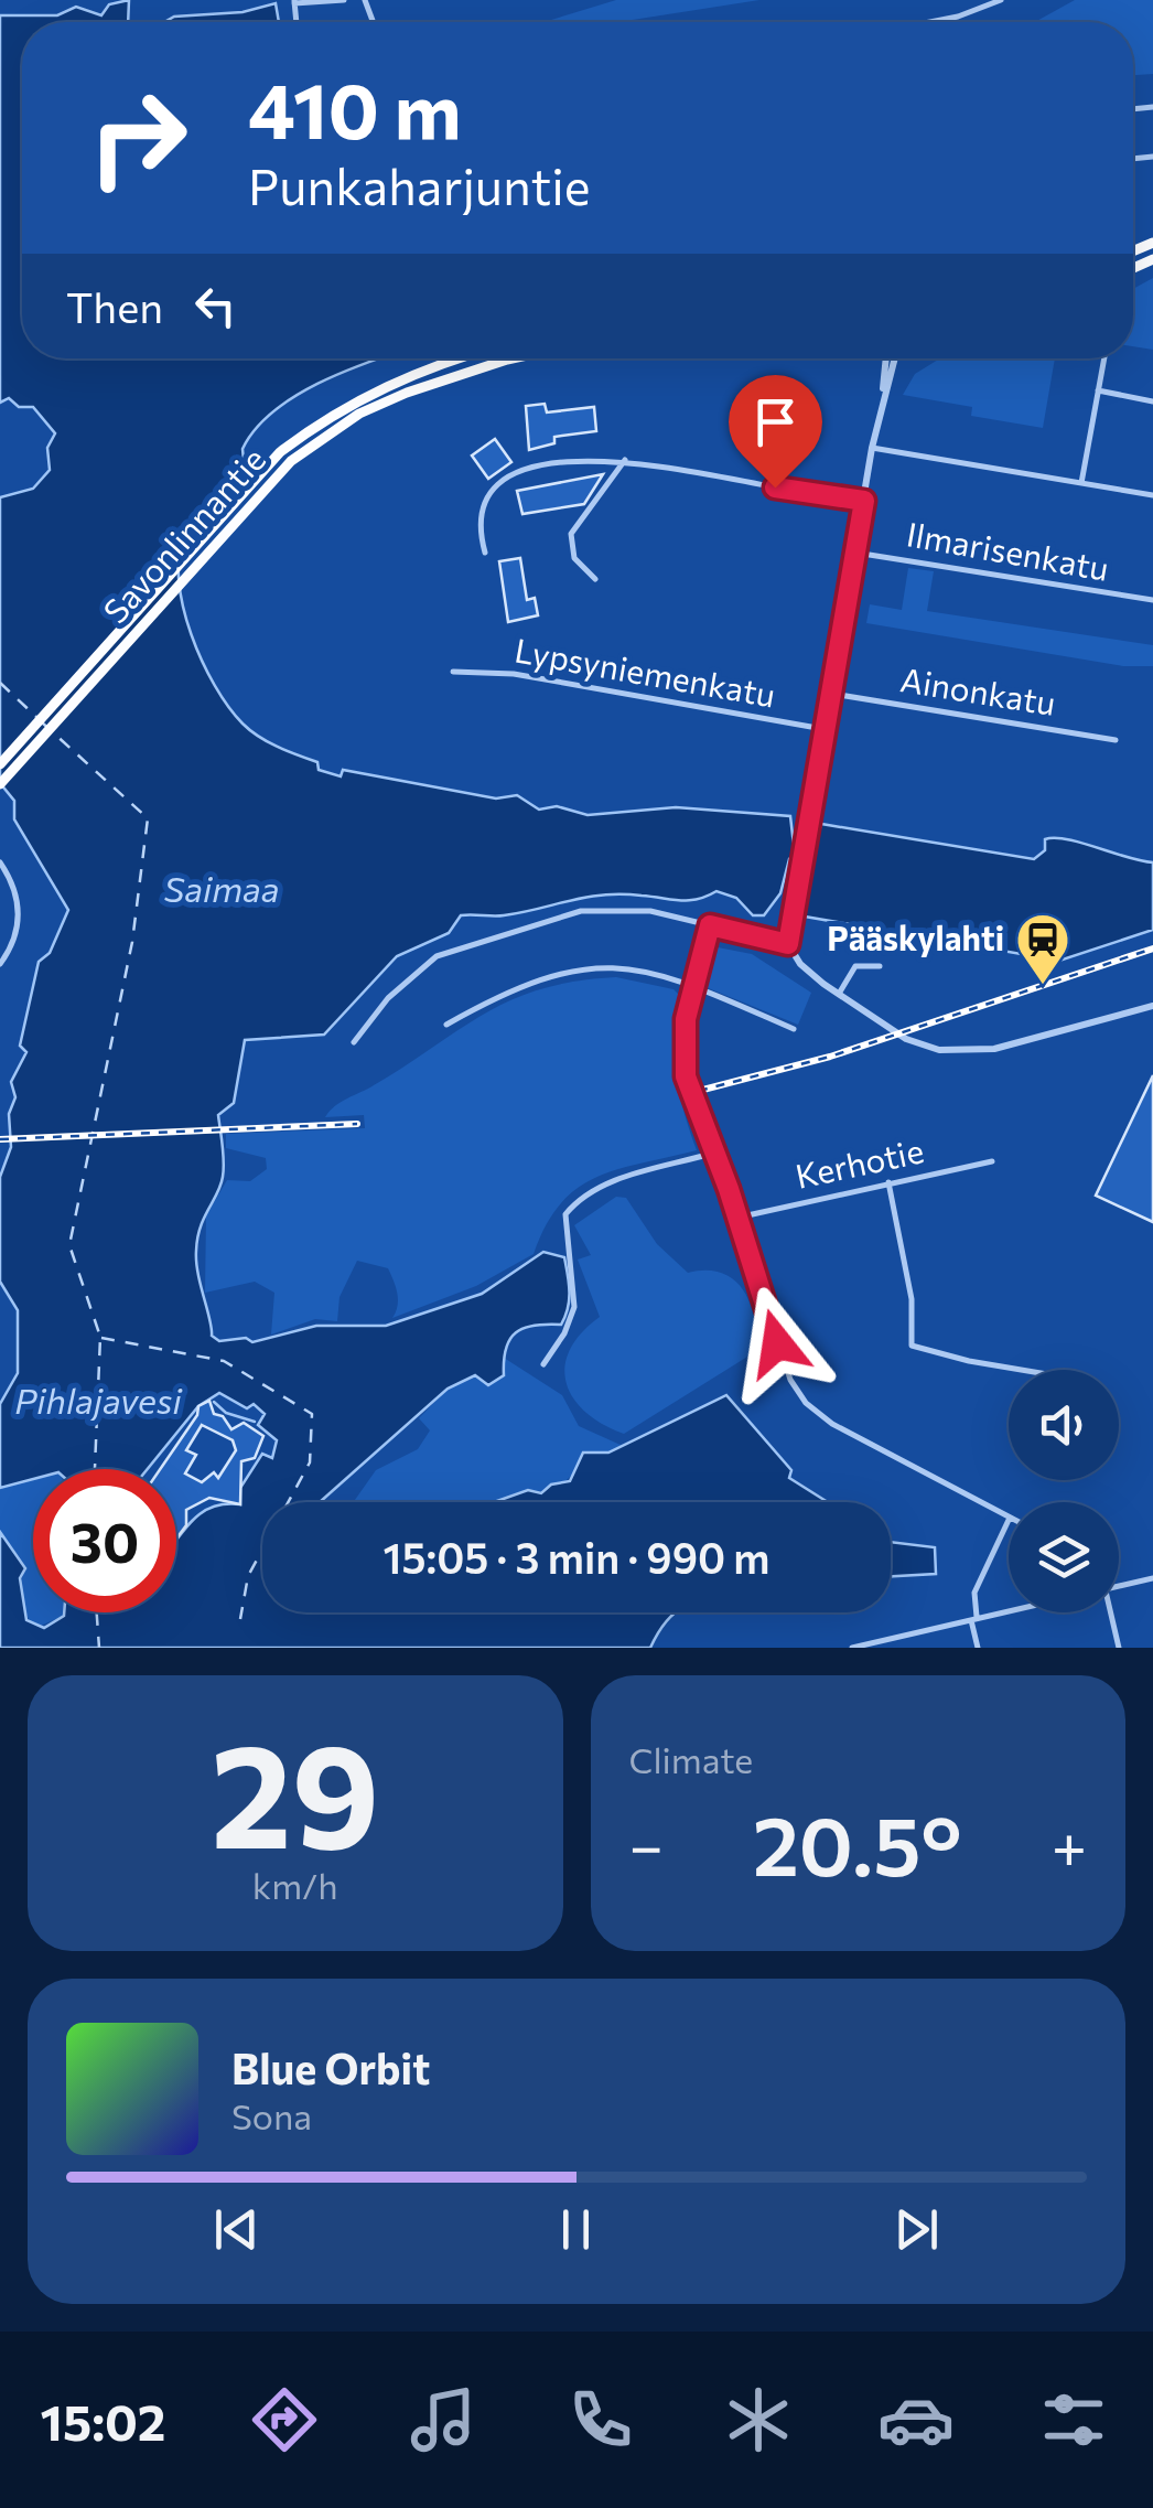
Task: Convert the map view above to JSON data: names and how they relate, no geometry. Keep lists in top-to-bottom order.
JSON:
{
  "streets": {
    "highway": ["Savonlinnantie"],
    "street": [
      "Ilmarisenkatu",
      "Lypsyniemenkatu",
      "Ainonkatu",
      "Kerhotie"
    ]
  },
  "water": ["Saimaa", "Pihlajavesi"],
  "places": {
    "station": ["Pääskylahti"]
  },
  "page": {
    "turn": ["410 m", "Punkaharjuntie"],
    "then": "Then",
    "limit": "30",
    "trip": "15:05 · 3 min · 990 m",
    "tile": [
      ["29", "km/h"],
      "Climate"
    ],
    "heat": ["−", "20.5°", "+"],
    "song": ["Blue Orbit", "Sona"],
    "tabs": "15:02"
  }
}
